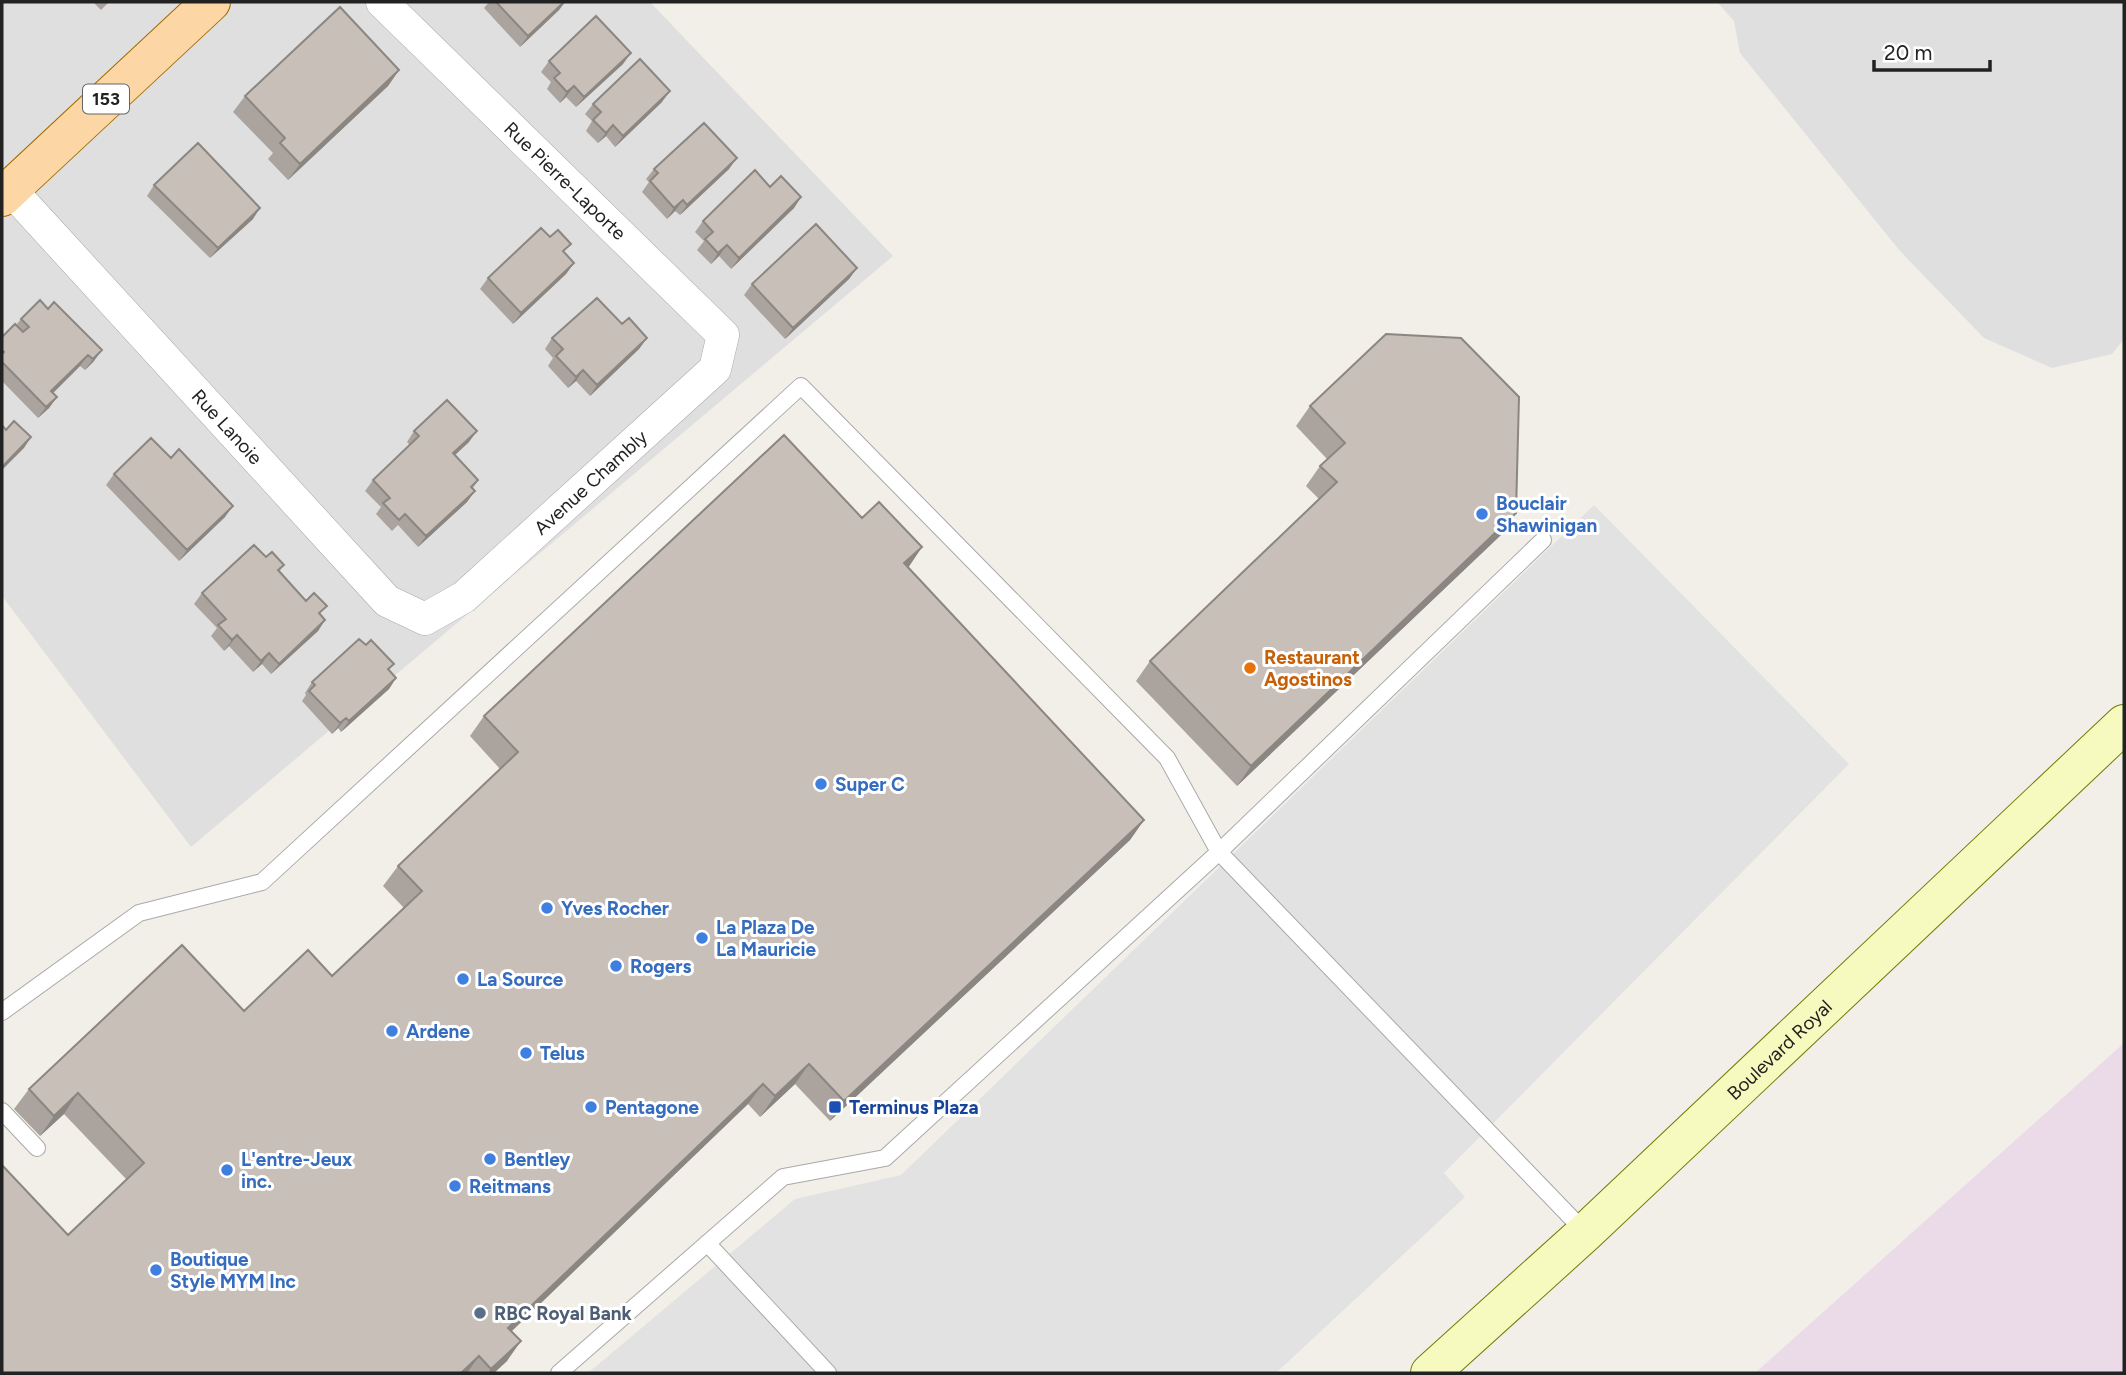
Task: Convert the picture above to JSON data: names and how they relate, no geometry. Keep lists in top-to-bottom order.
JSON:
{
  "streets": {
    "main road": ["153"],
    "street": [
      "Rue Pierre-Laporte",
      "Rue Lanoie",
      "Avenue Chambly",
      "Boulevard Royal"
    ]
  },
  "crossings": [
    ["153", "Rue Lanoie"],
    ["Rue Pierre-Laporte", "Avenue Chambly"],
    ["Rue Lanoie", "Avenue Chambly"]
  ],
  "places": {
    "other": [
      "Bouclair Shawinigan",
      "Restaurant Agostinos",
      "Super C",
      "Yves Rocher",
      "La Plaza De La Mauricie",
      "Rogers",
      "La Source",
      "Ardene",
      "Telus",
      "Pentagone",
      "Bentley",
      "L'entre-Jeux inc.",
      "Reitmans",
      "Boutique Style MYM Inc",
      "RBC Royal Bank"
    ],
    "transit": ["Terminus Plaza"]
  },
  "scale_bar": "20 m"
}
